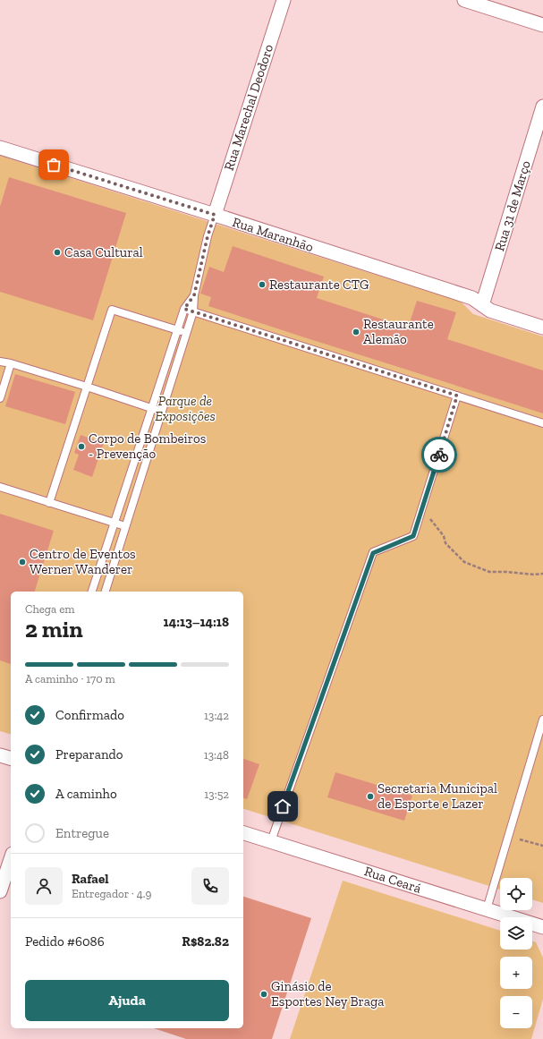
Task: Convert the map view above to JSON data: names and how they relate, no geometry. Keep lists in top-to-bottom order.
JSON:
{
  "streets": {
    "street": [
      "Rua Marechal Deodoro",
      "Rua 31 de Março",
      "Rua Maranhão",
      "Rua Ceará"
    ]
  },
  "crossings": [
    ["Rua Marechal Deodoro", "Rua Maranhão"],
    ["Rua 31 de Março", "Rua Maranhão"]
  ],
  "parks": ["Parque de Exposições"],
  "places": [
    "Casa Cultural",
    "Restaurante CTG",
    "Restaurante Alemão",
    "Corpo de Bombeiros - Prevenção",
    "Centro de Eventos Werner Wanderer",
    "Secretaria Municipal de Esporte e Lazer",
    "Ginásio de Esportes Ney Braga"
  ],
  "page": {
    "heading": ["2 min", "Chega em", "14:13–14:18"],
    "panel": [
      "Rafael",
      "Entregador · 4.9",
      "Pedido #6086",
      "R$82.82"
    ],
    "bar": "A caminho · 170 m",
    "list": [
      ["Confirmado", "13:42"],
      ["Preparando", "13:48"],
      ["A caminho", "13:52"],
      "Entregue"
    ],
    "map_buttons": ["+", "−"],
    "buttons": "Ajuda"
  }
}
